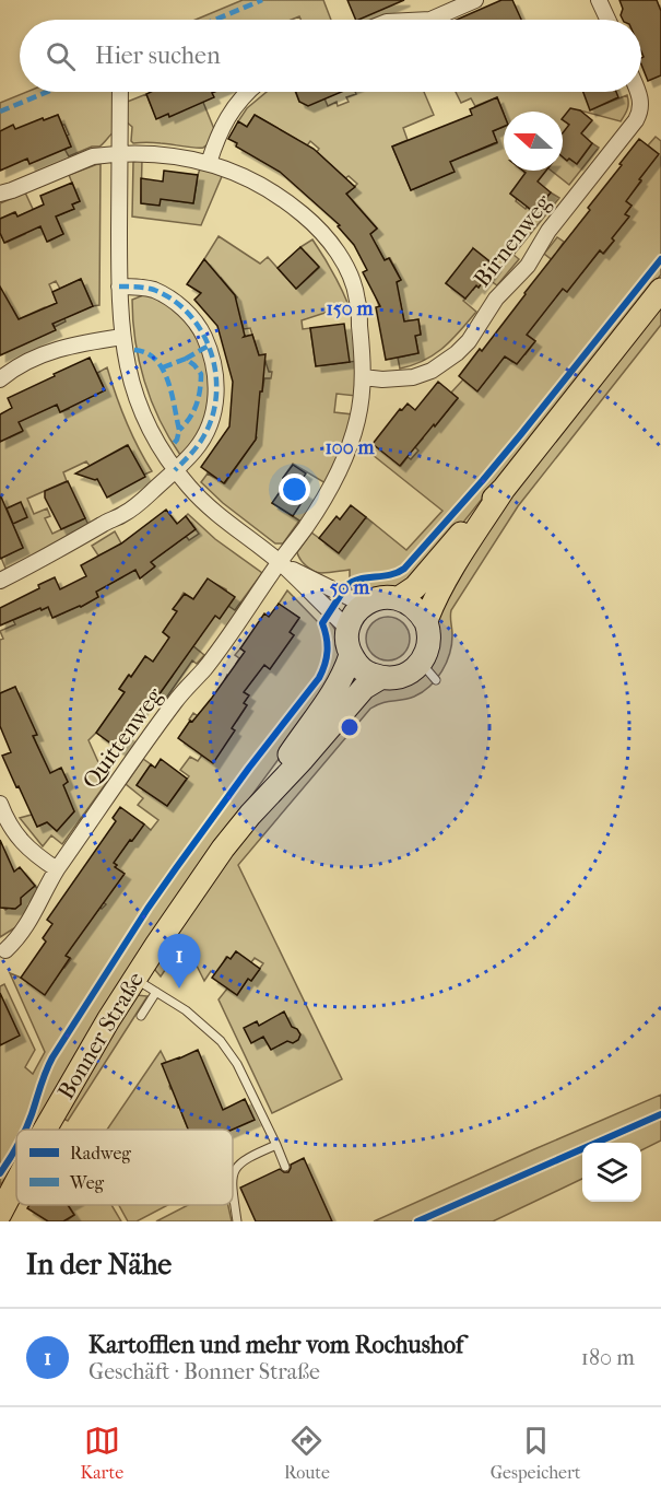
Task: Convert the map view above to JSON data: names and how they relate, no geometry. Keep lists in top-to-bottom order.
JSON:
{
  "streets": {
    "main road": ["Bonner Straße"],
    "street": ["Birnenweg", "Quittenweg"]
  },
  "crossings": [
    ["Birnenweg", "Quittenweg"]
  ],
  "legend": ["Radweg", "Weg"],
  "north": "left",
  "page": {
    "search": "Hier suchen",
    "pins": "1",
    "heading": "In der Nähe",
    "list": [
      {
        "mark": "1",
        "name": "Kartofflen und mehr vom Rochushof",
        "note": "Geschäft · Bonner Straße",
        "value": "180 m"
      }
    ],
    "nav": ["Karte", "Route", "Gespeichert"]
  },
  "rings": ["150 m", "100 m", "50 m"]
}
